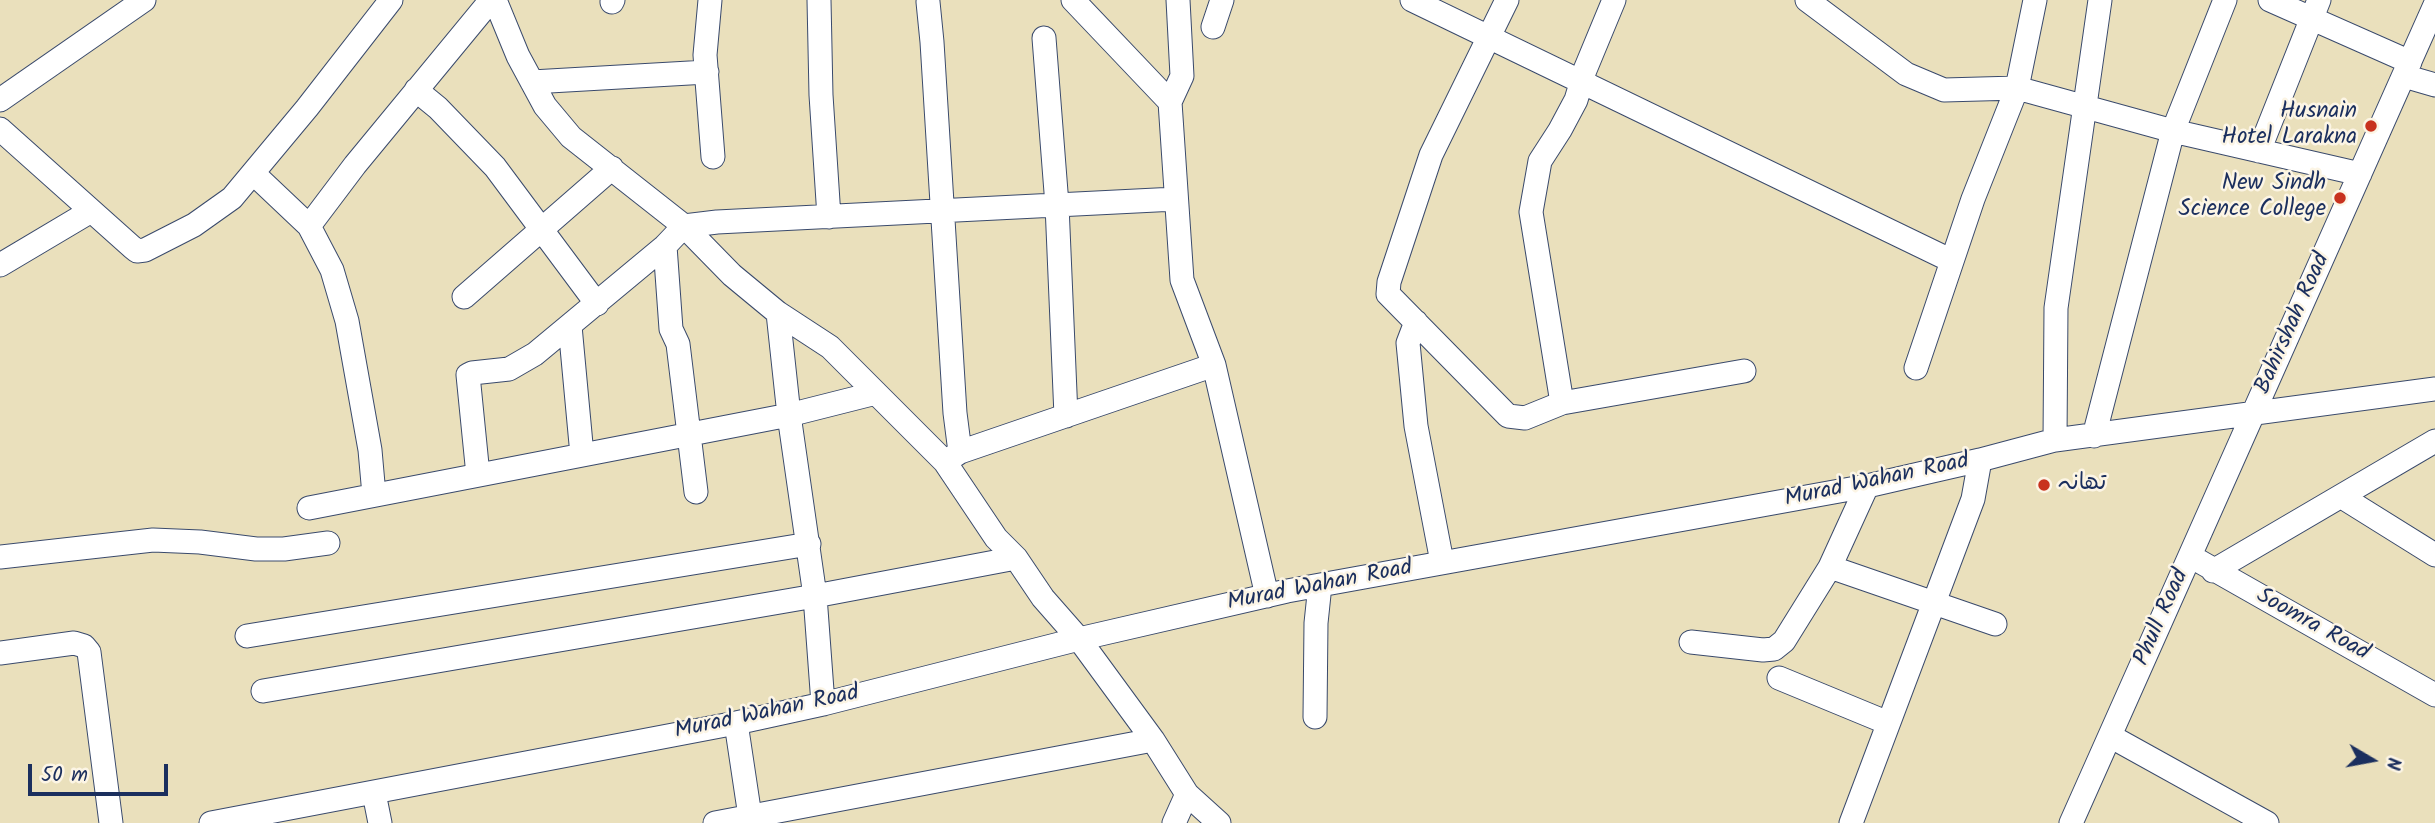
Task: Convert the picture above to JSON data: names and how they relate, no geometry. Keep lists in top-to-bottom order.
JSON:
{
  "streets": {
    "street": [
      "Bahirshah Road",
      "Murad Wahan Road",
      "Phull Road",
      "Soomra Road"
    ]
  },
  "crossings": [
    ["Bahirshah Road", "Murad Wahan Road"],
    ["Bahirshah Road", "Phull Road"],
    ["Murad Wahan Road", "Phull Road"],
    ["Phull Road", "Soomra Road"]
  ],
  "places": ["Husnain Hotel Larakna", "New Sindh Science College", "تھانہ"],
  "scale_bar": "50 m",
  "north": "right"
}
